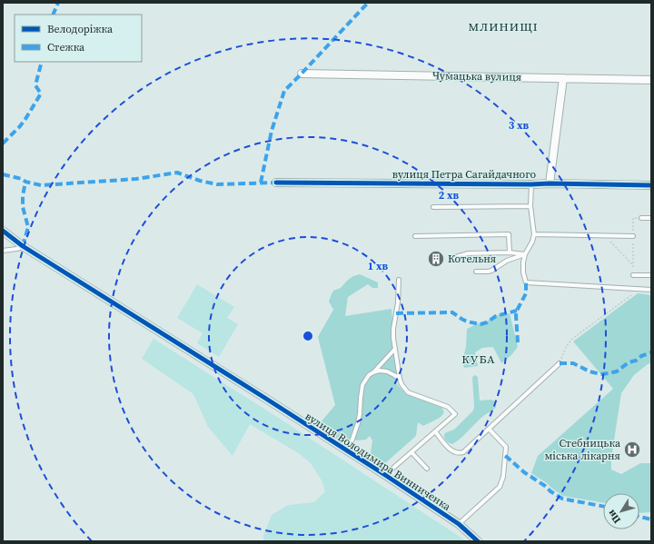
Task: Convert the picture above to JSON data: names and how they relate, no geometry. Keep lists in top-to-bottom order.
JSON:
{
  "streets": {
    "street": ["Чумацька вулиця", "вулиця Петра Сагайдачного", "вулиця Володимира Винниченка"]
  },
  "districts": ["МЛИНИЩІ", "КУБА"],
  "places": {
    "building": ["Котельня"],
    "hospital": ["Стебницька міська лікарня"]
  },
  "legend": ["Велодоріжка", "Стежка"],
  "north": "bottom left",
  "rings": ["3 хв", "2 хв", "1 хв"]
}
